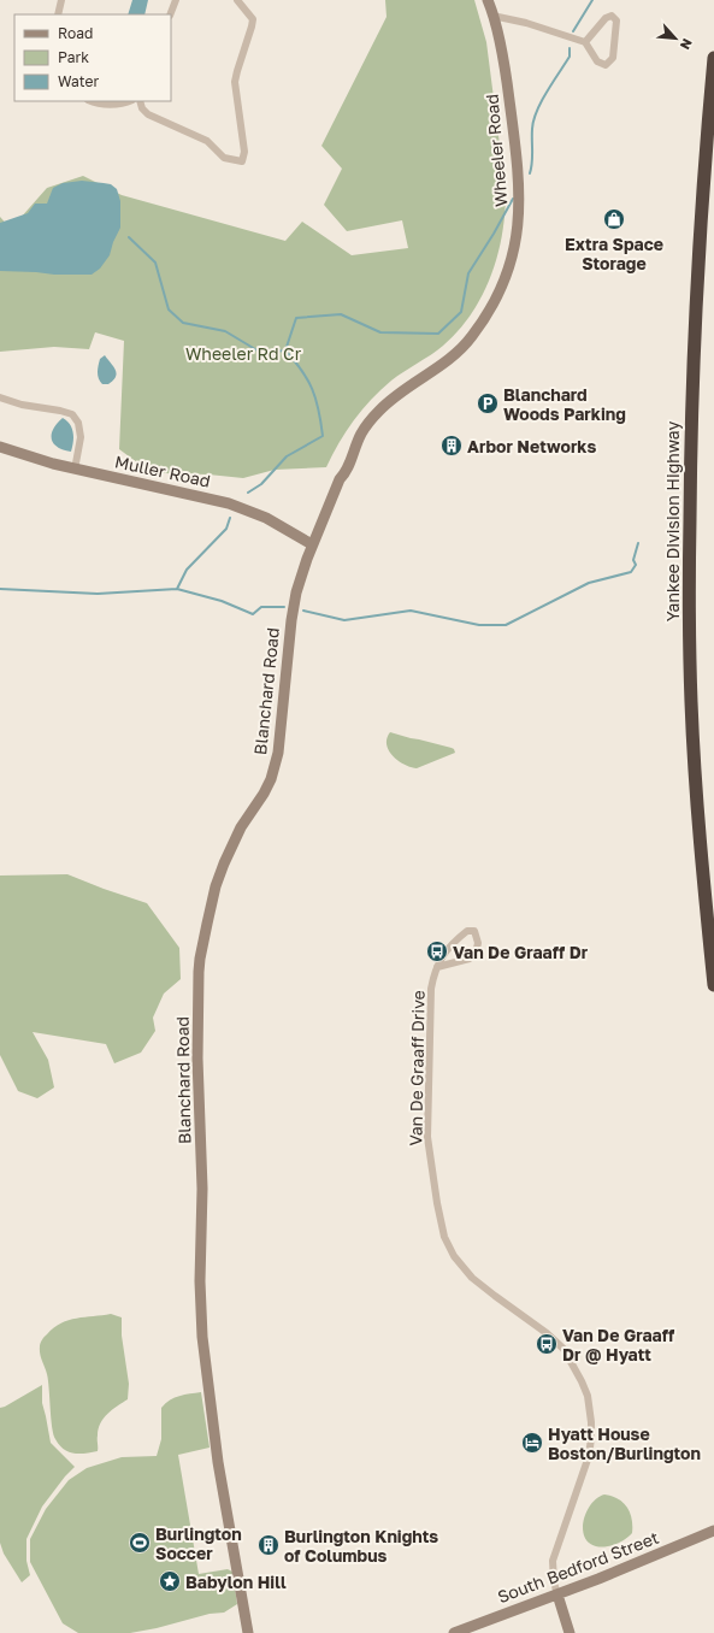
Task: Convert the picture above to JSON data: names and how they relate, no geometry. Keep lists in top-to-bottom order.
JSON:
{
  "streets": {
    "highway": ["Yankee Division Highway"],
    "main road": [
      "Wheeler Road",
      "Muller Road",
      "Blanchard Road",
      "South Bedford Street"
    ],
    "street": ["Van De Graaff Drive"]
  },
  "crossings": [
    ["Wheeler Road", "Muller Road"],
    ["Wheeler Road", "Blanchard Road"],
    ["Muller Road", "Blanchard Road"],
    ["Van De Graaff Drive", "South Bedford Street"]
  ],
  "parks": ["Wheeler Rd Cr"],
  "places": {
    "shop": ["Extra Space Storage"],
    "parking": ["Blanchard Woods Parking"],
    "building": ["Arbor Networks", "Burlington Knights of Columbus"],
    "bus stop": ["Van De Graaff Dr", "Van De Graaff Dr @ Hyatt"],
    "hotel": ["Hyatt House Boston/Burlington"],
    "sports": ["Burlington Soccer"],
    "place": ["Babylon Hill"]
  },
  "legend": ["Road", "Park", "Water"],
  "north": "bottom right"
}
